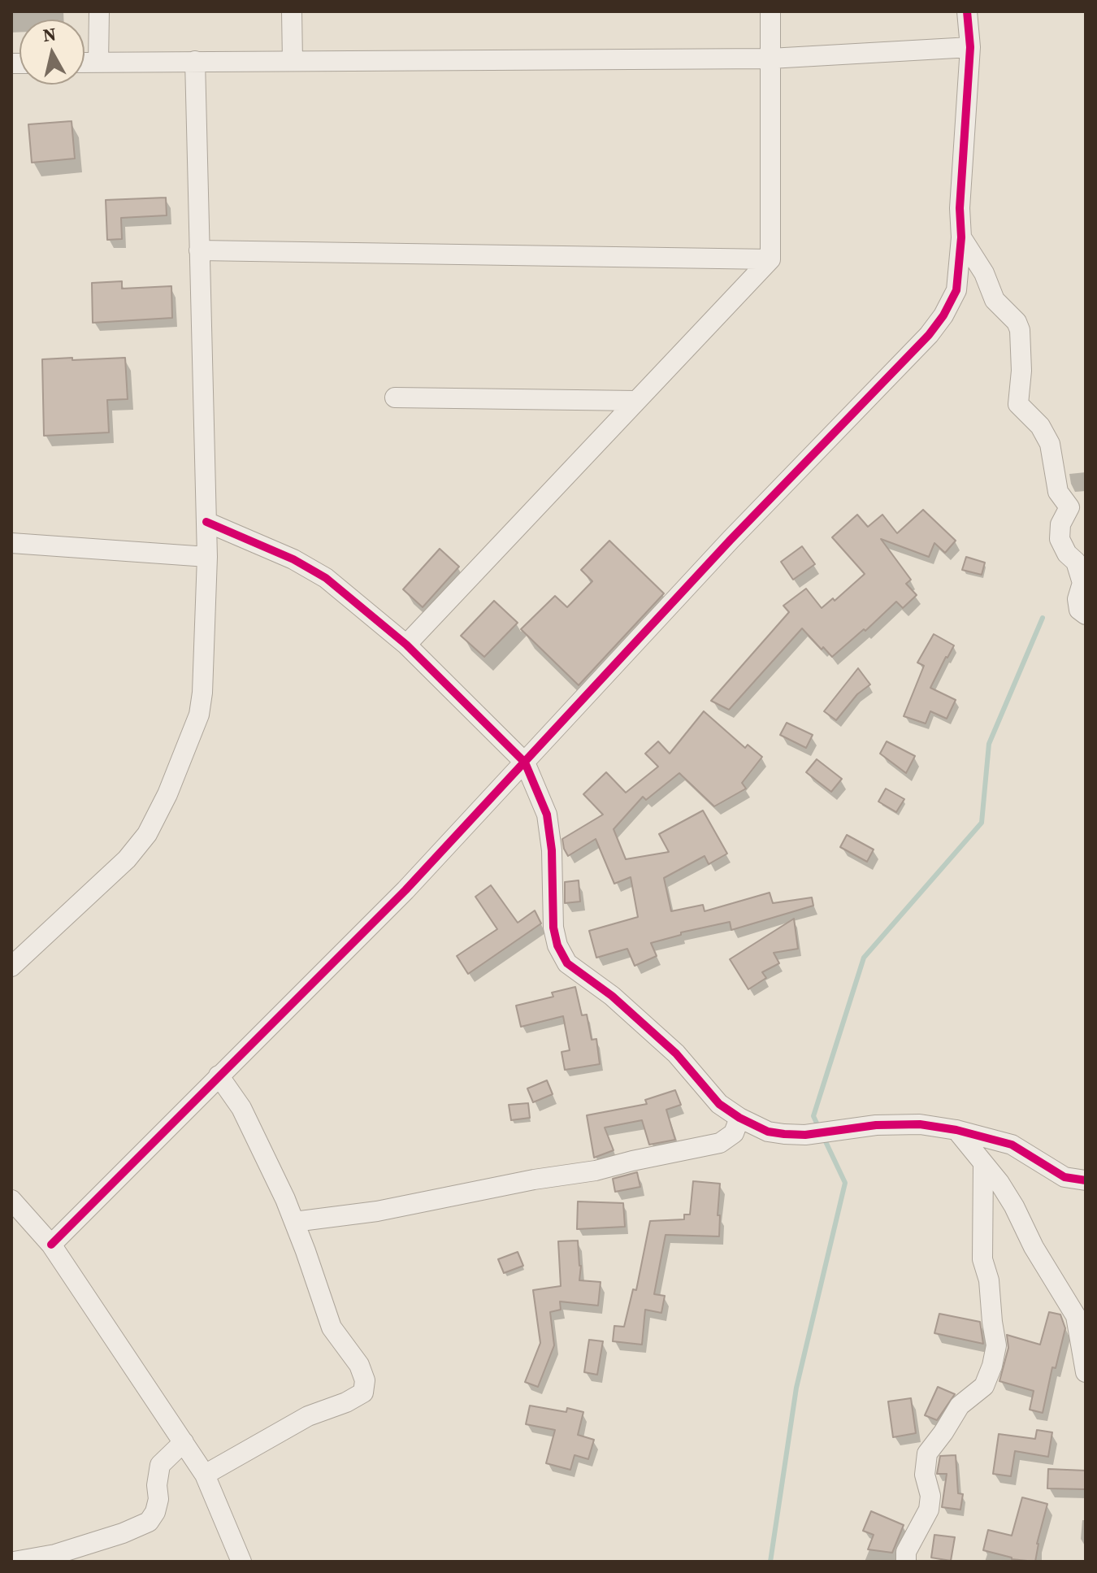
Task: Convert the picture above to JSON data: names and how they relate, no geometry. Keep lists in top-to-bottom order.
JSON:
{
  "north": "top"
}
